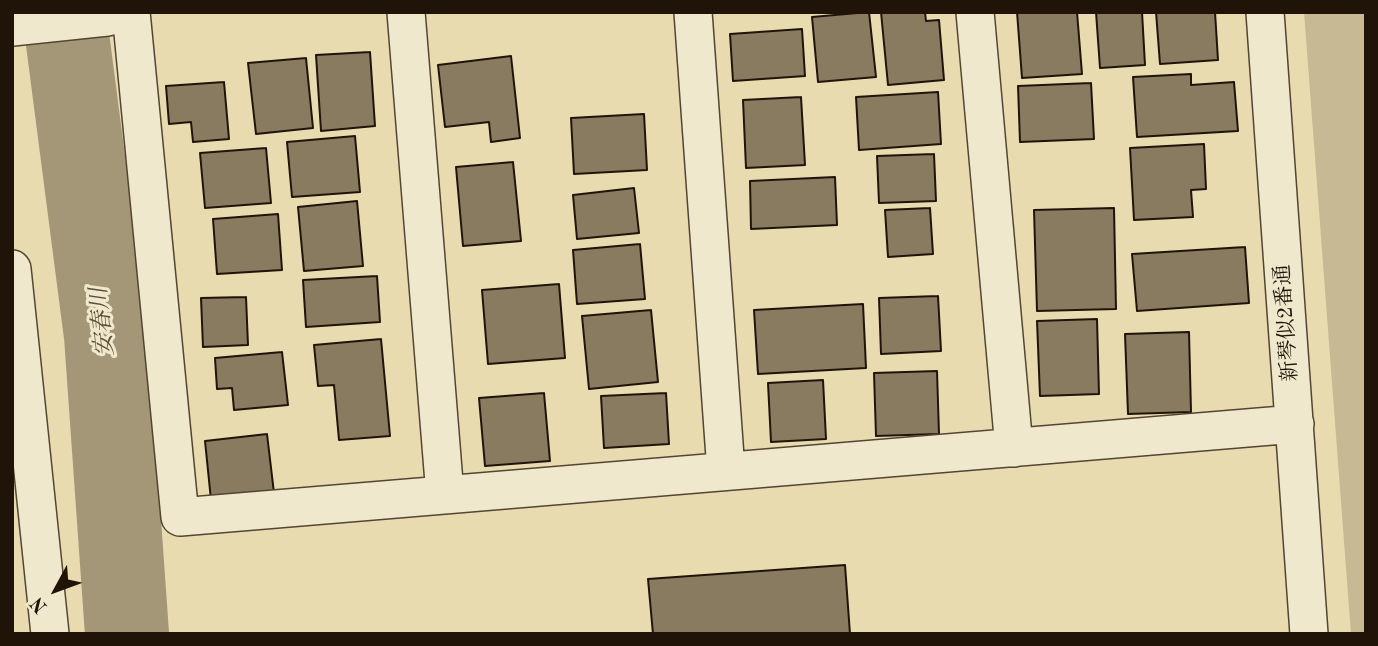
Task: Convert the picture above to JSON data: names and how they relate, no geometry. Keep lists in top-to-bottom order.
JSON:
{
  "streets": {
    "street": ["新琴似2番通"]
  },
  "water": ["安春川"],
  "north": "bottom left"
}
